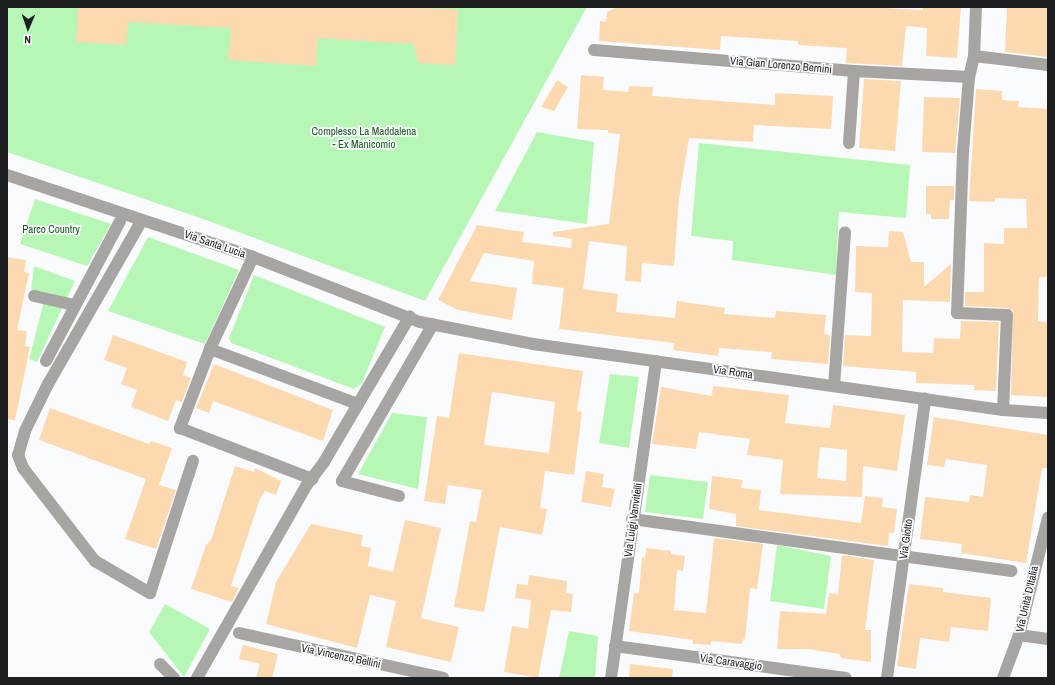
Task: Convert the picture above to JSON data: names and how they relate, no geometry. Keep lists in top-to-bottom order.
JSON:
{
  "streets": {
    "street": [
      "Via Gian Lorenzo Bernini",
      "Via Santa Lucia",
      "Via Roma",
      "Via Luigi Vanvitelli",
      "Via Giotto",
      "Via Unità D'Italia",
      "Via Vincenzo Bellini",
      "Via Caravaggio"
    ]
  },
  "crossings": [
    ["Via Santa Lucia", "Via Roma"],
    ["Via Roma", "Via Luigi Vanvitelli"],
    ["Via Roma", "Via Giotto"],
    ["Via Luigi Vanvitelli", "Via Caravaggio"]
  ],
  "parks": ["Complesso La Maddalena - Ex Manicomio", "Parco Country"],
  "north": "bottom"
}
